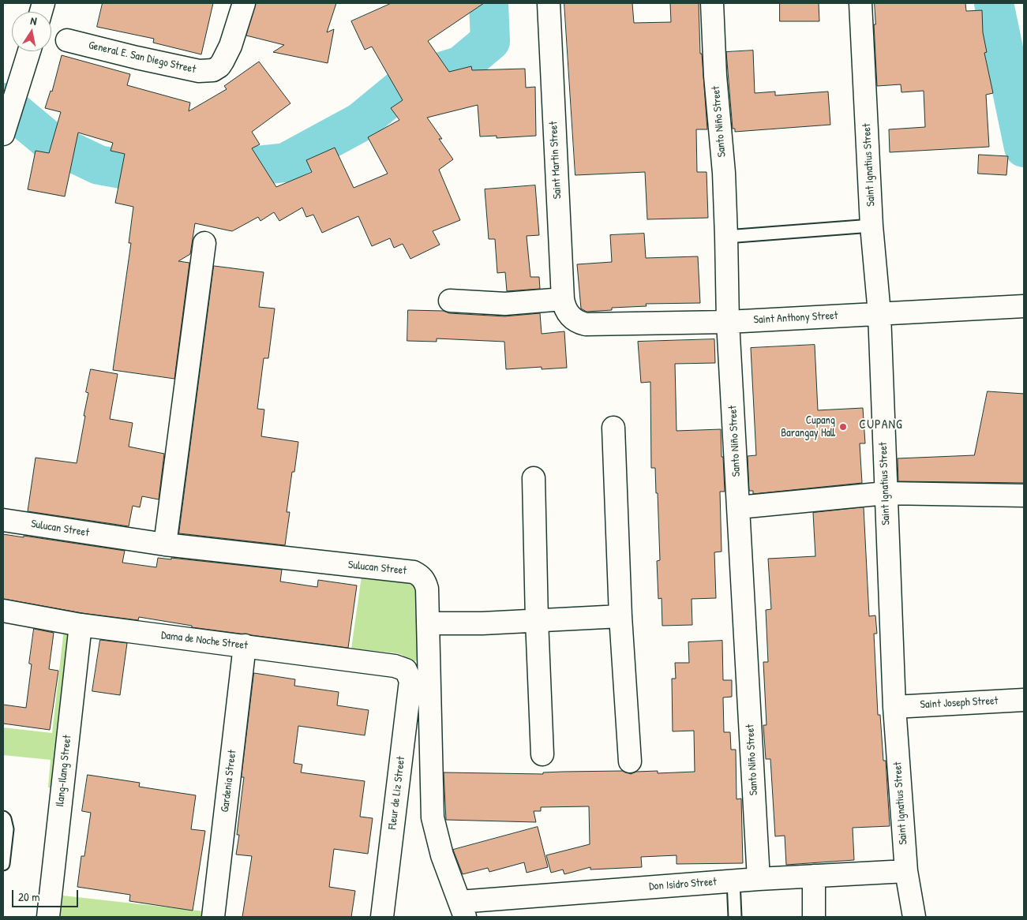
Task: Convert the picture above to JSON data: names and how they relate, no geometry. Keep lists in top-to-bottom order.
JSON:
{
  "streets": {
    "street": [
      "General E. San Diego Street",
      "Santo Niño Street",
      "Saint Martin Street",
      "Saint Ignatius Street",
      "Saint Anthony Street",
      "Sulucan Street",
      "Dama de Noche Street",
      "Saint Joseph Street",
      "Ilang-Ilang Street",
      "Gardenia Street",
      "Fleur de Liz Street",
      "Don Isidro Street"
    ]
  },
  "crossings": [
    ["Santo Niño Street", "Saint Anthony Street"],
    ["Santo Niño Street", "Don Isidro Street"],
    ["Saint Martin Street", "Saint Anthony Street"],
    ["Saint Ignatius Street", "Saint Anthony Street"],
    ["Saint Ignatius Street", "Saint Joseph Street"],
    ["Saint Ignatius Street", "Don Isidro Street"],
    ["Sulucan Street", "Don Isidro Street"],
    ["Dama de Noche Street", "Ilang-Ilang Street"],
    ["Dama de Noche Street", "Gardenia Street"],
    ["Dama de Noche Street", "Fleur de Liz Street"]
  ],
  "districts": ["CUPANG"],
  "places": ["Cupang Barangay Hall"],
  "scale_bar": "20 m",
  "north": "top"
}
